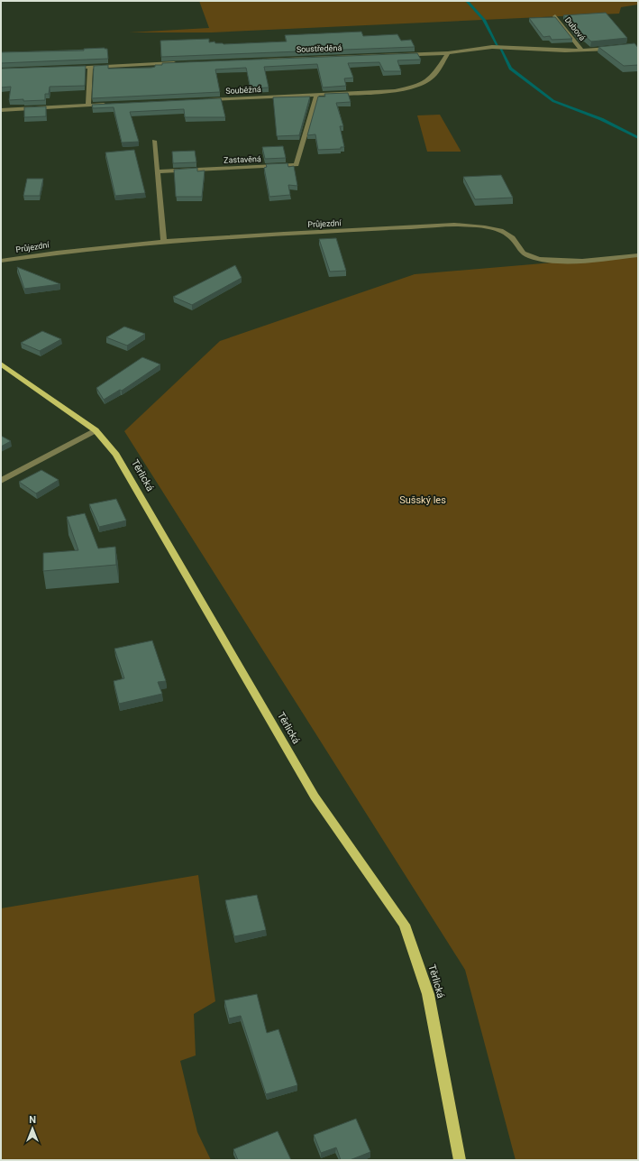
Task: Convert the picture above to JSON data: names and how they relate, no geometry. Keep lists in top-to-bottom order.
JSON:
{
  "streets": {
    "main road": ["Těrlická"],
    "street": [
      "Dubová",
      "Soustředěná",
      "Souběžná",
      "Zastavěná",
      "Průjezdní"
    ]
  },
  "crossings": [
    ["Dubová", "Soustředěná"],
    ["Soustředěná", "Souběžná"],
    ["Souběžná", "Zastavěná"]
  ],
  "parks": ["Sušský les"],
  "north": "top"
}
